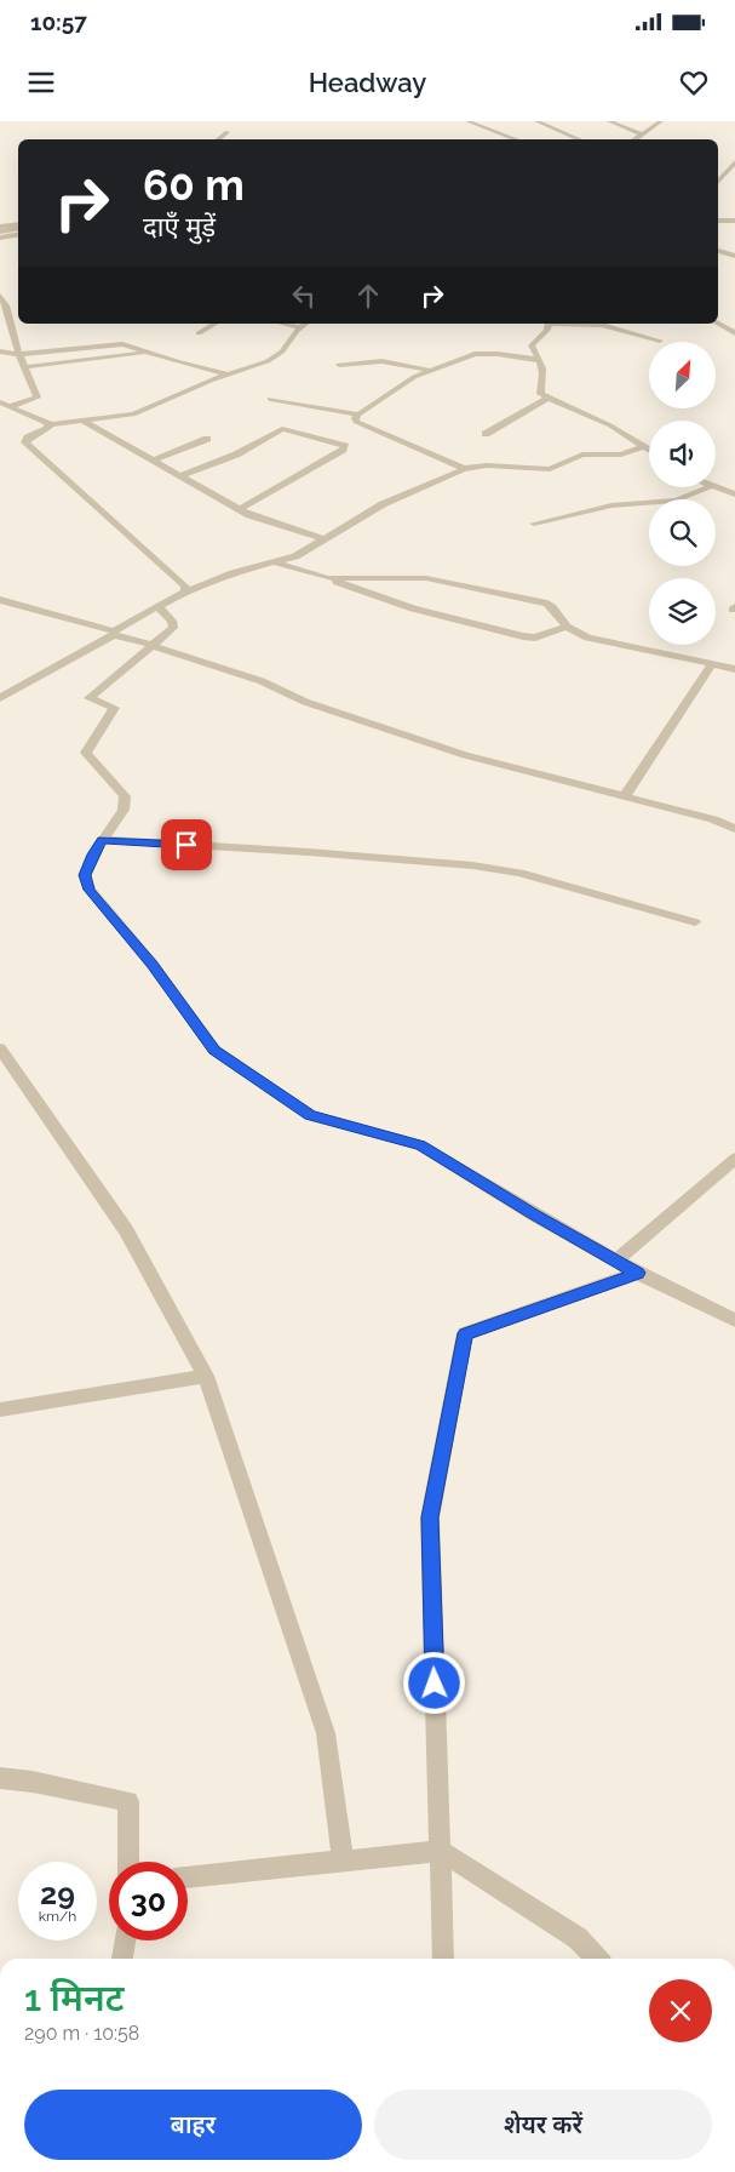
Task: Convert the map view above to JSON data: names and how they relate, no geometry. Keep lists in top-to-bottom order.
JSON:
{
  "north": "top right",
  "page": {
    "status": "10:57",
    "header": "Headway",
    "turn": ["60 m", "दाएँ मुड़ें"],
    "speed": "29 km/h",
    "limit": "30",
    "heading": ["1 मिनट", "290 m · 10:58"],
    "buttons": ["बाहर", "शेयर करें"]
  }
}
